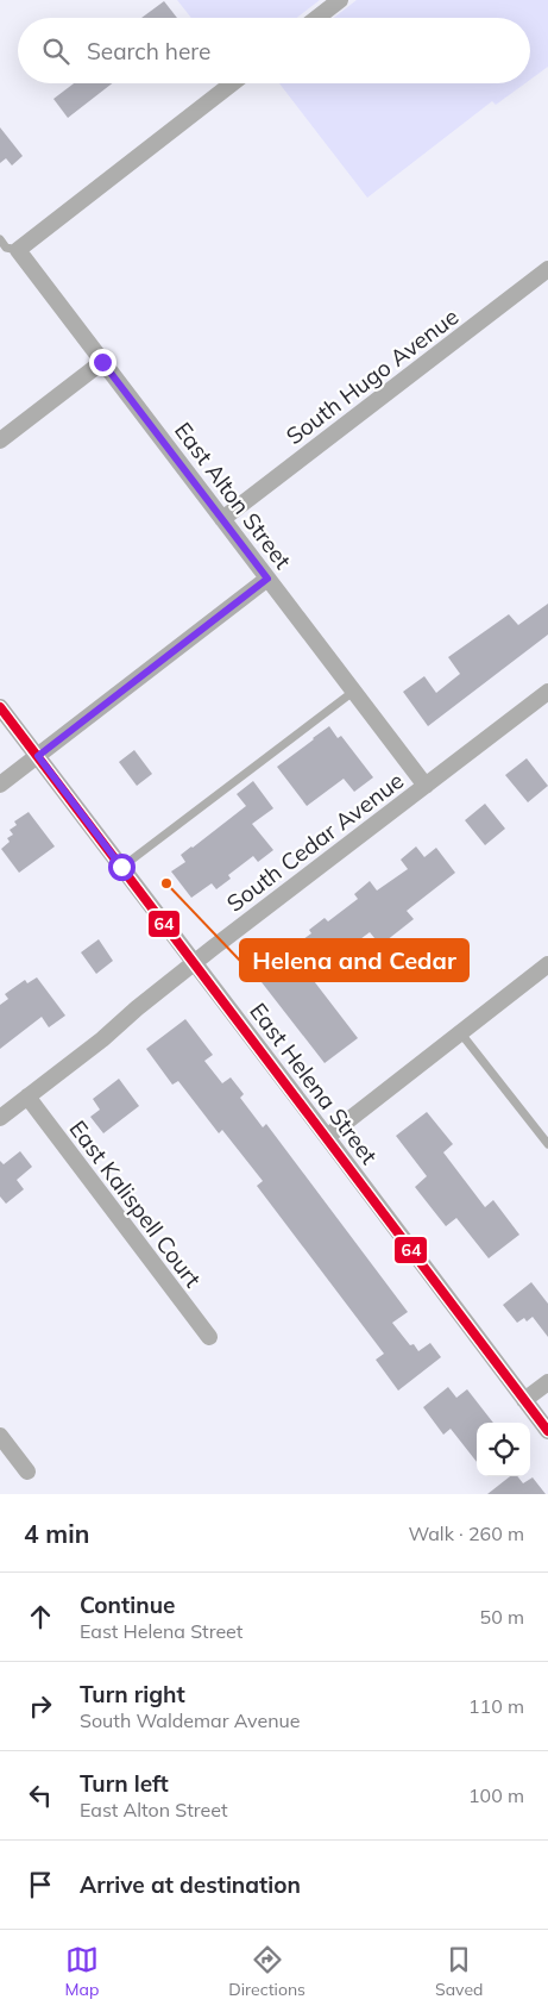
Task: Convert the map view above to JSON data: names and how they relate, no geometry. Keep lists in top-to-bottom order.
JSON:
{
  "streets": {
    "street": [
      "South Hugo Avenue",
      "East Alton Street",
      "South Cedar Avenue",
      "East Helena Street",
      "East Kalispell Court"
    ]
  },
  "crossings": [
    ["South Hugo Avenue", "East Alton Street"],
    ["East Alton Street", "South Cedar Avenue"],
    ["South Cedar Avenue", "East Helena Street"],
    ["South Cedar Avenue", "East Kalispell Court"]
  ],
  "places": ["Helena and Cedar"],
  "lines": ["transit line 64"],
  "page": {
    "search": "Search here",
    "heading": ["4 min", "Walk · 260 m"],
    "list": [
      ["Continue", "East Helena Street", "50 m"],
      ["Turn right", "South Waldemar Avenue", "110 m"],
      ["Turn left", "East Alton Street", "100 m"],
      "Arrive at destination"
    ],
    "nav": ["Map", "Directions", "Saved"]
  }
}
